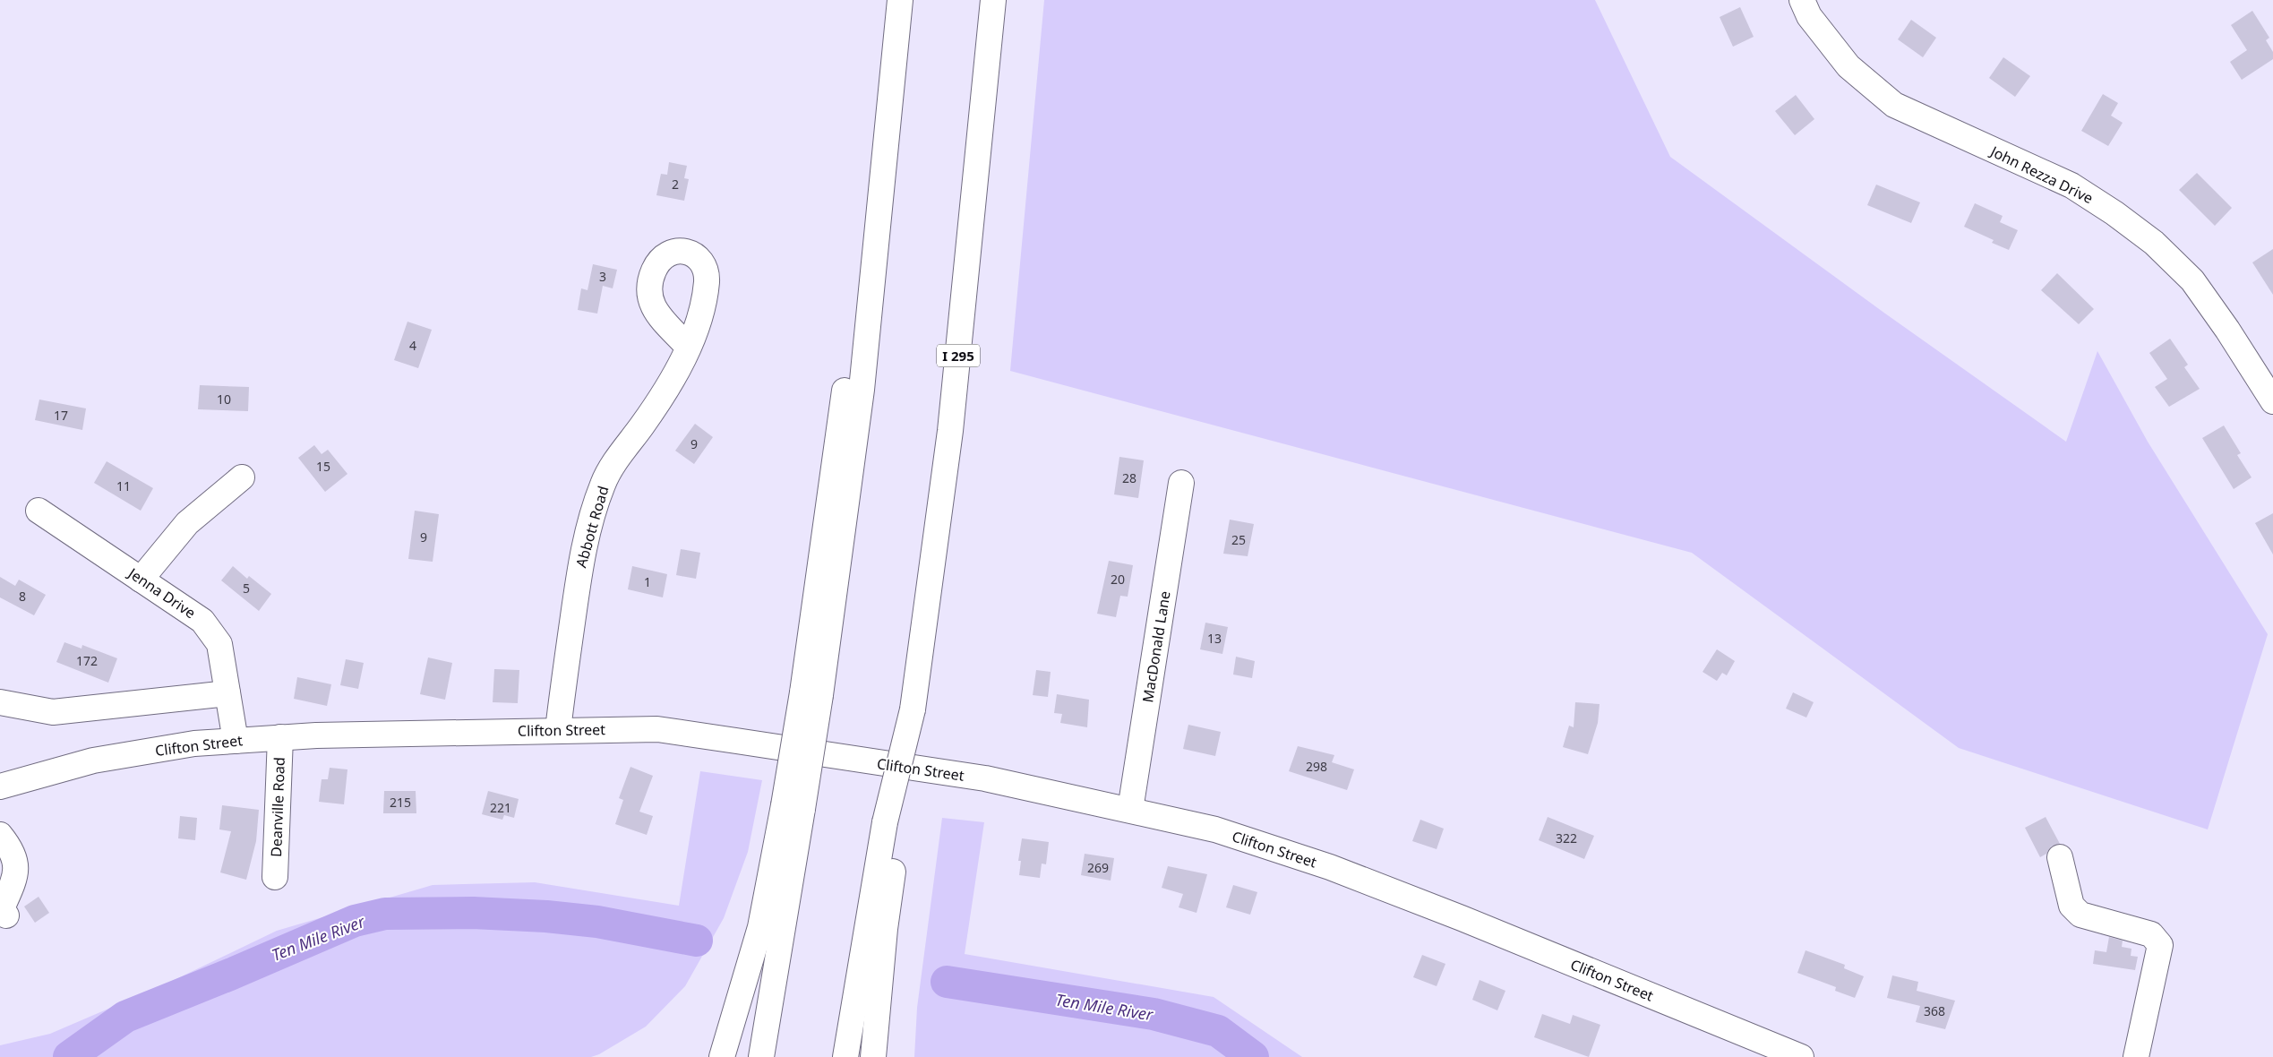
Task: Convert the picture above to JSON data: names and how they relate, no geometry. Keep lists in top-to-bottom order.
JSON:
{
  "streets": {
    "main road": [
      "John Rezza Drive",
      "I 295",
      "Abbott Road",
      "Jenna Drive",
      "MacDonald Lane",
      "Clifton Street",
      "Deanville Road"
    ]
  },
  "crossings": [
    ["Abbott Road", "Clifton Street"],
    ["Jenna Drive", "Clifton Street"],
    ["MacDonald Lane", "Clifton Street"],
    ["Clifton Street", "Deanville Road"]
  ],
  "water": ["Ten Mile River"],
  "house_numbers": [
    "2",
    "3",
    "4",
    "10",
    "17",
    "9",
    "15",
    "28",
    "11",
    "9",
    "25",
    "20",
    "1",
    "5",
    "8",
    "13",
    "172",
    "298",
    "215",
    "221",
    "322",
    "269",
    "368"
  ]
}
